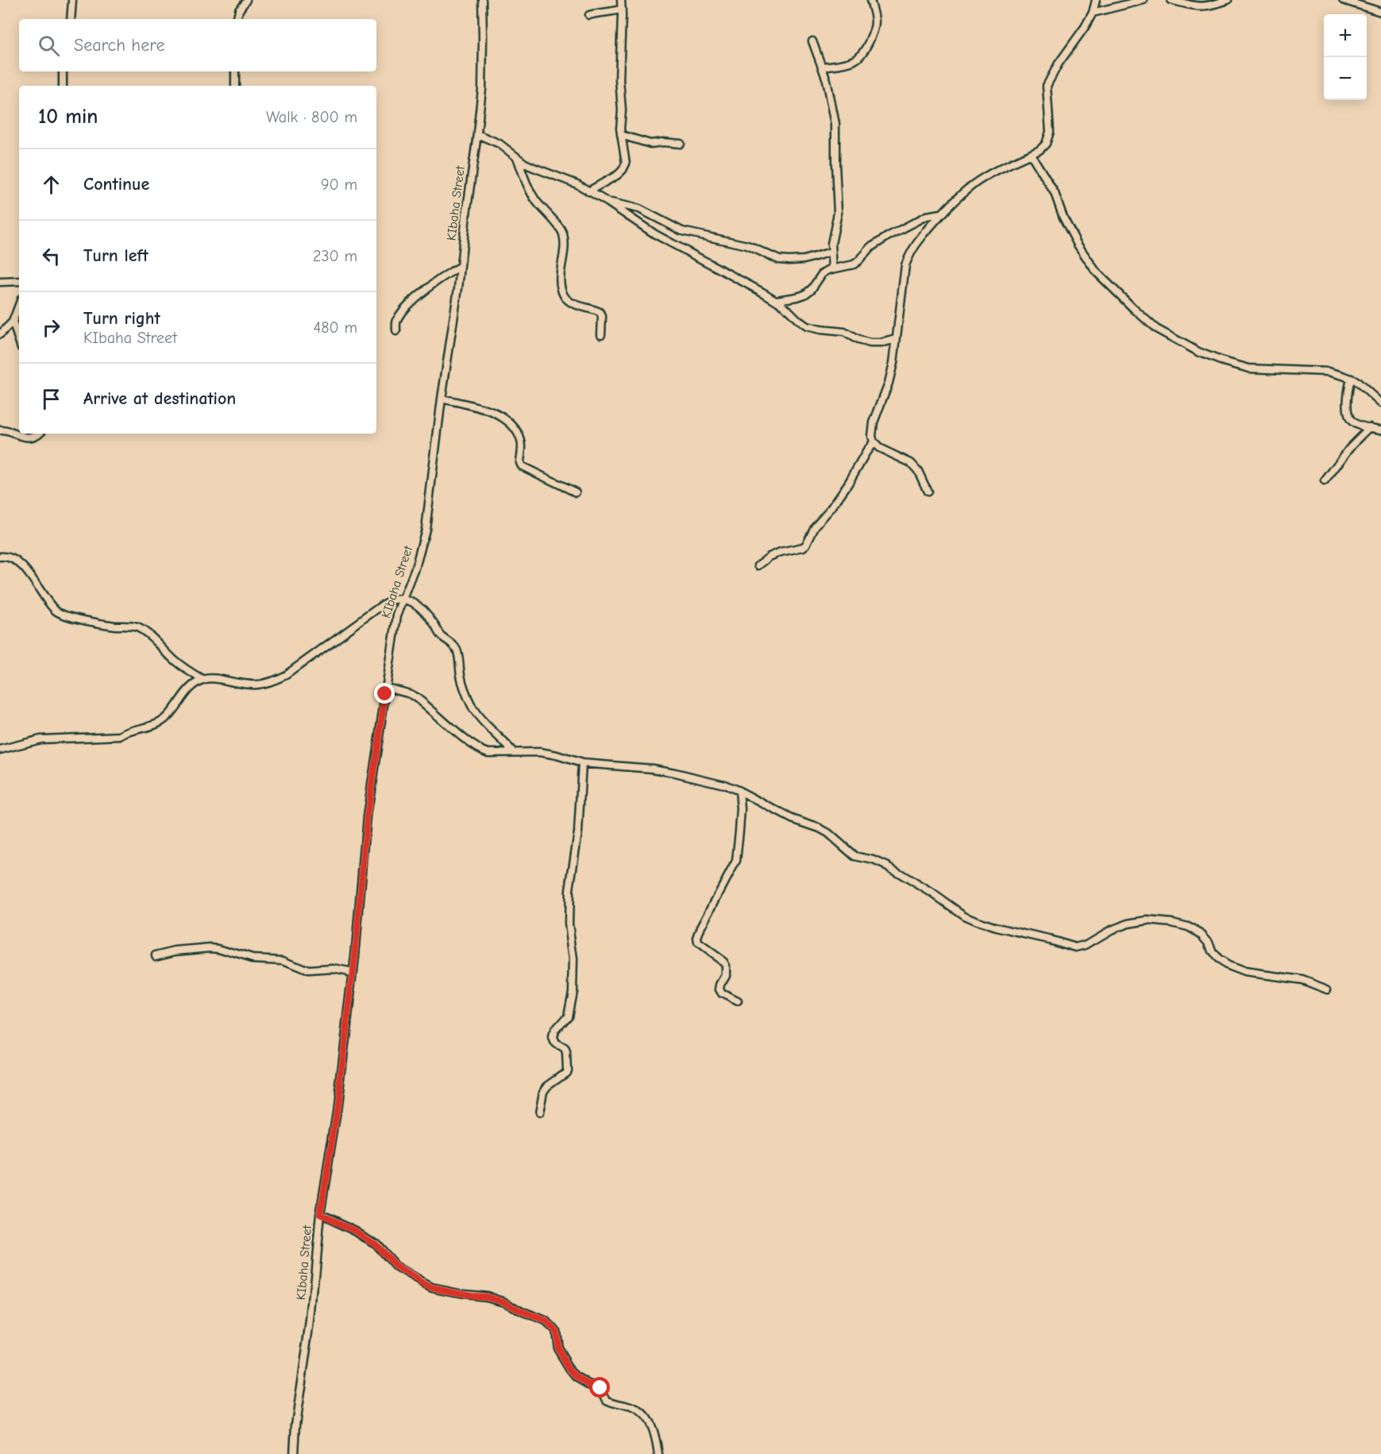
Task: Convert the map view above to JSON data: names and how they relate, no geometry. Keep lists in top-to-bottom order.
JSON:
{
  "streets": {
    "street": ["KIbaha Street"]
  },
  "page": {
    "map_buttons": ["+", "−"],
    "search": "Search here",
    "heading": ["10 min", "Walk · 800 m"],
    "list": [
      ["Continue", "90 m"],
      ["Turn left", "230 m"],
      ["Turn right", "KIbaha Street", "480 m"],
      "Arrive at destination"
    ]
  }
}
